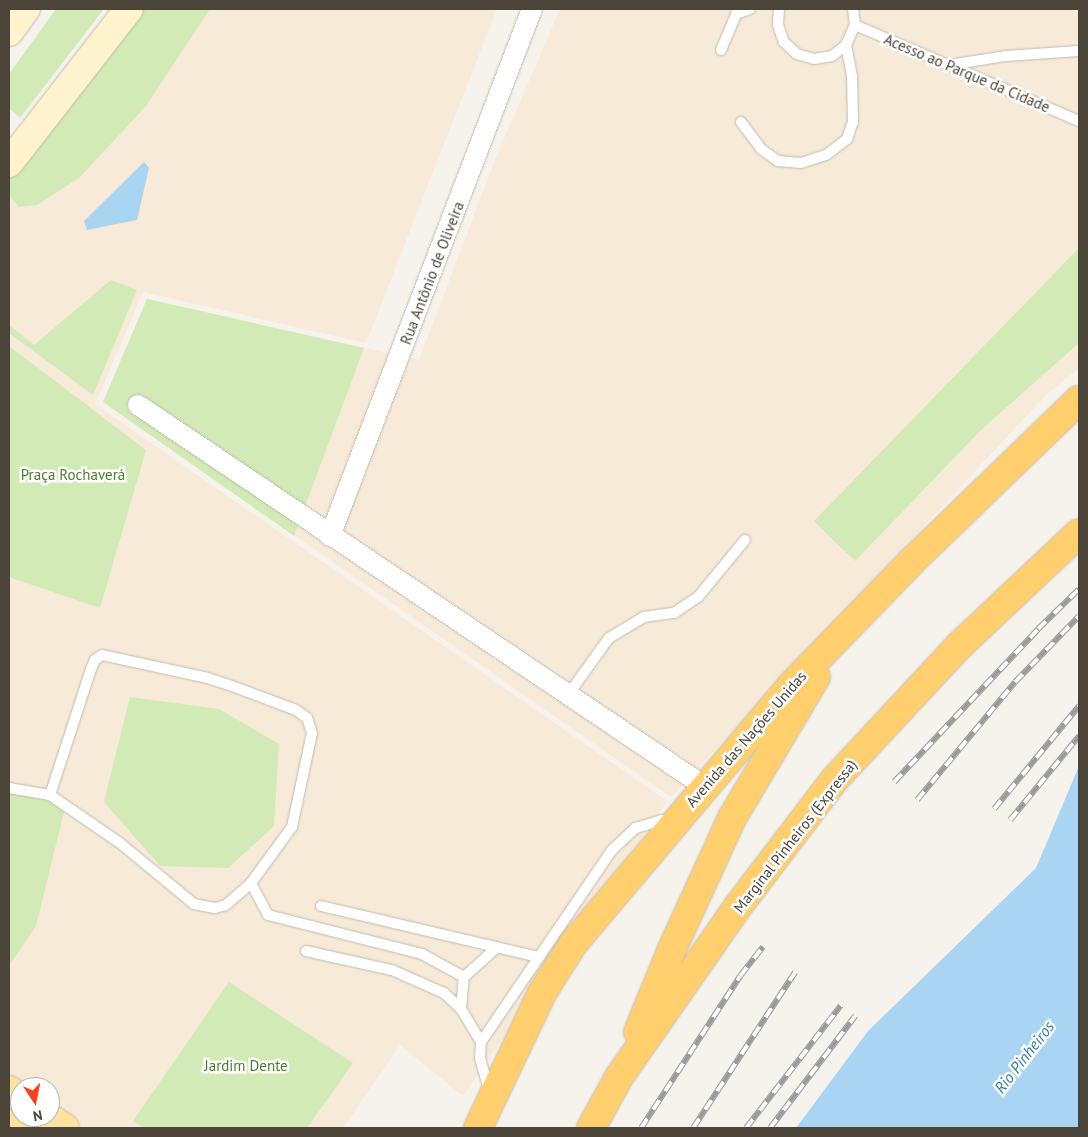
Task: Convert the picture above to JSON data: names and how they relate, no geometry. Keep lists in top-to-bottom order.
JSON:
{
  "streets": {
    "highway": ["Avenida das Nações Unidas", "Marginal Pinheiros (Expressa)"],
    "street": ["Rua Antônio de Oliveira"],
    "lane": ["Acesso ao Parque da Cidade"]
  },
  "water": ["Rio Pinheiros"],
  "parks": ["Praça Rochaverá", "Jardim Dente"],
  "north": "bottom"
}
